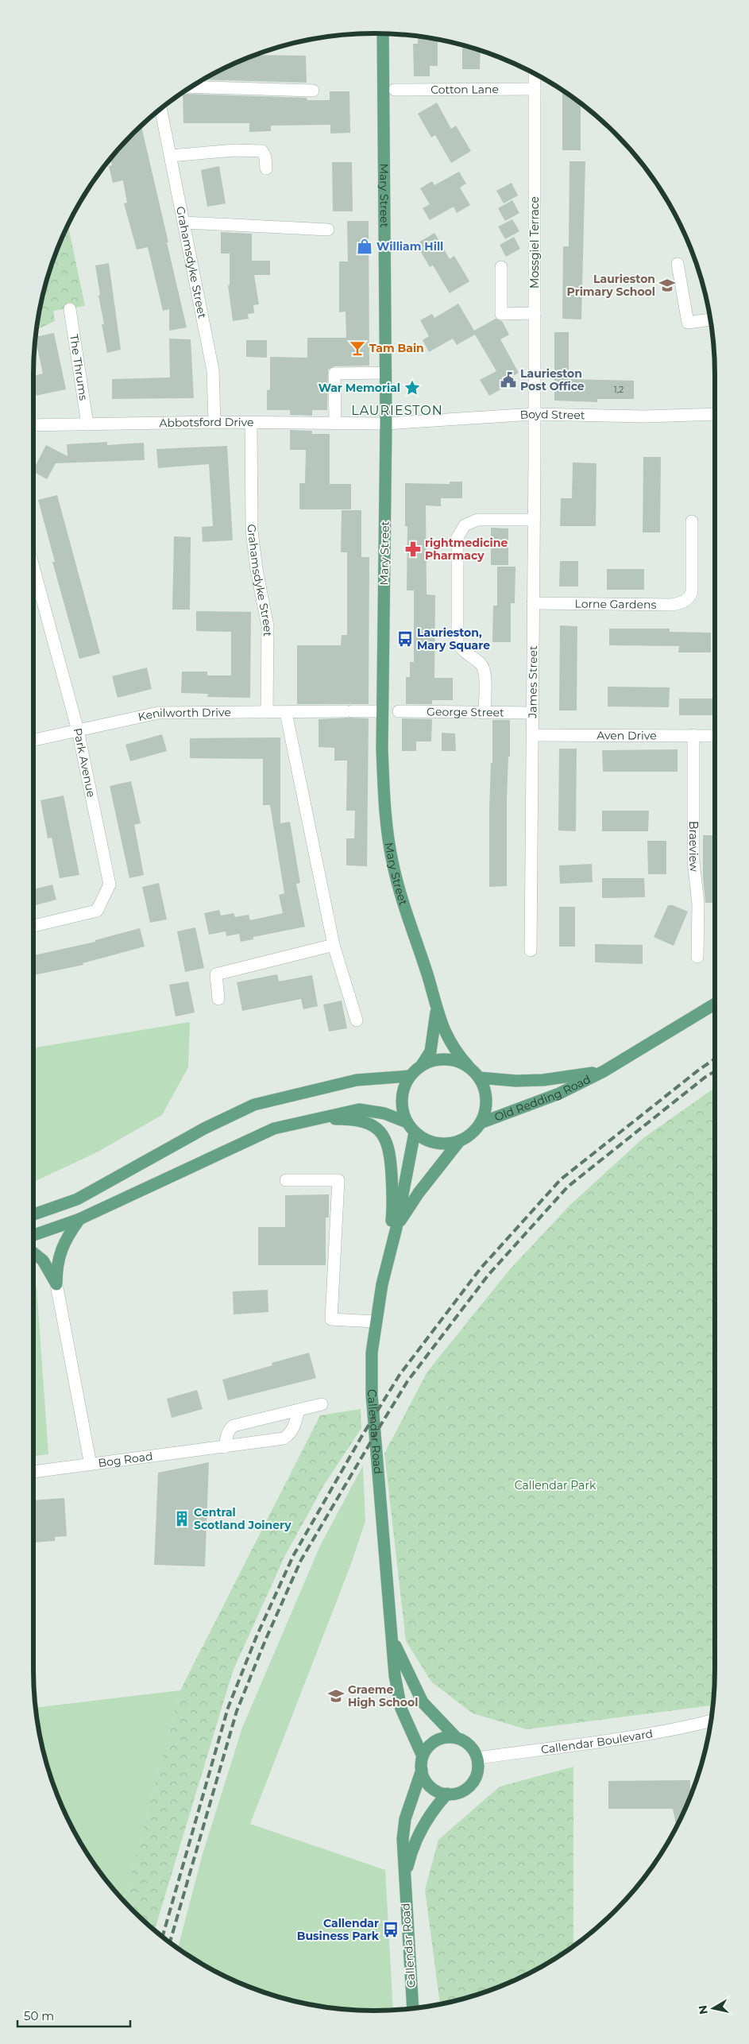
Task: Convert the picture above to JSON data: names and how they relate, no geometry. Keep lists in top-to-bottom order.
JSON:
{
  "streets": {
    "main road": ["Mary Street", "Old Redding Road", "Callendar Road"],
    "street": [
      "Cotton Lane",
      "Mossgiel Terrace",
      "Grahamsdyke Street",
      "The Thrums",
      "Boyd Street",
      "Abbotsford Drive",
      "Lorne Gardens",
      "James Street",
      "George Street",
      "Kenilworth Drive",
      "Aven Drive",
      "Park Avenue",
      "Braeview",
      "Bog Road",
      "Callendar Boulevard"
    ]
  },
  "crossings": [
    ["Cotton Lane", "Mary Street"],
    ["Cotton Lane", "Mossgiel Terrace"],
    ["Mary Street", "Boyd Street"],
    ["Mary Street", "Abbotsford Drive"],
    ["Mary Street", "Kenilworth Drive"],
    ["Mary Street", "Old Redding Road"],
    ["Mary Street", "Callendar Road"],
    ["Mossgiel Terrace", "Boyd Street"],
    ["Mossgiel Terrace", "James Street"],
    ["Grahamsdyke Street", "Abbotsford Drive"],
    ["Grahamsdyke Street", "Kenilworth Drive"],
    ["The Thrums", "Abbotsford Drive"],
    ["Boyd Street", "Abbotsford Drive"],
    ["Boyd Street", "James Street"],
    ["Lorne Gardens", "James Street"],
    ["James Street", "George Street"],
    ["James Street", "Aven Drive"],
    ["Kenilworth Drive", "Park Avenue"],
    ["Aven Drive", "Braeview"],
    ["Old Redding Road", "Callendar Road"],
    ["Callendar Road", "Callendar Boulevard"]
  ],
  "districts": ["LAURIESTON"],
  "parks": ["Callendar Park"],
  "places": {
    "shop": ["William Hill"],
    "school or university": ["Laurieston Primary School", "Graeme High School"],
    "bar": ["Tam Bain"],
    "public building": ["Laurieston Post Office"],
    "place": ["War Memorial"],
    "pharmacy": ["rightmedicine Pharmacy"],
    "bus stop": ["Laurieston, Mary Square", "Callendar Business Park"],
    "building": ["Central Scotland Joinery"]
  },
  "house_numbers": ["1,2"],
  "scale_bar": "50 m",
  "north": "left"
}
